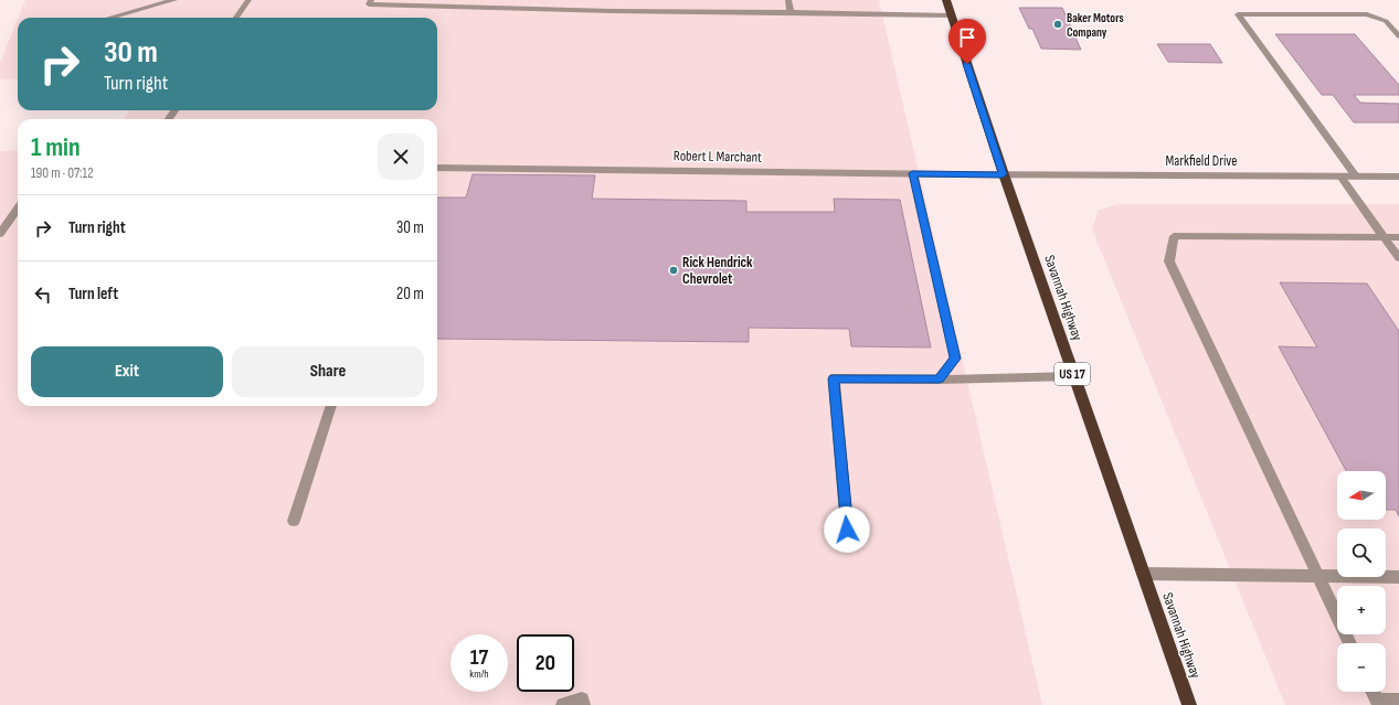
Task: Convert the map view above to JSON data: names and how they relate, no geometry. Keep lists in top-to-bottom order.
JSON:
{
  "streets": {
    "highway": ["Savannah Highway", "US 17"],
    "street": ["Robert L Marchant", "Markfield Drive"]
  },
  "crossings": [
    ["Robert L Marchant", "Markfield Drive"],
    ["Robert L Marchant", "Savannah Highway"],
    ["Markfield Drive", "Savannah Highway"]
  ],
  "places": ["Baker Motors Company", "Rick Hendrick Chevrolet"],
  "north": "left",
  "page": {
    "turn": ["30 m", "Turn right"],
    "heading": ["1 min", "190 m · 07:12"],
    "list": [
      {
        "name": "Turn right",
        "value": "30 m"
      },
      {
        "name": "Turn left",
        "value": "20 m"
      }
    ],
    "buttons": ["Exit", "Share"],
    "map_buttons": ["+", "−"],
    "speed": "17 km/h",
    "limit": "20"
  }
}
